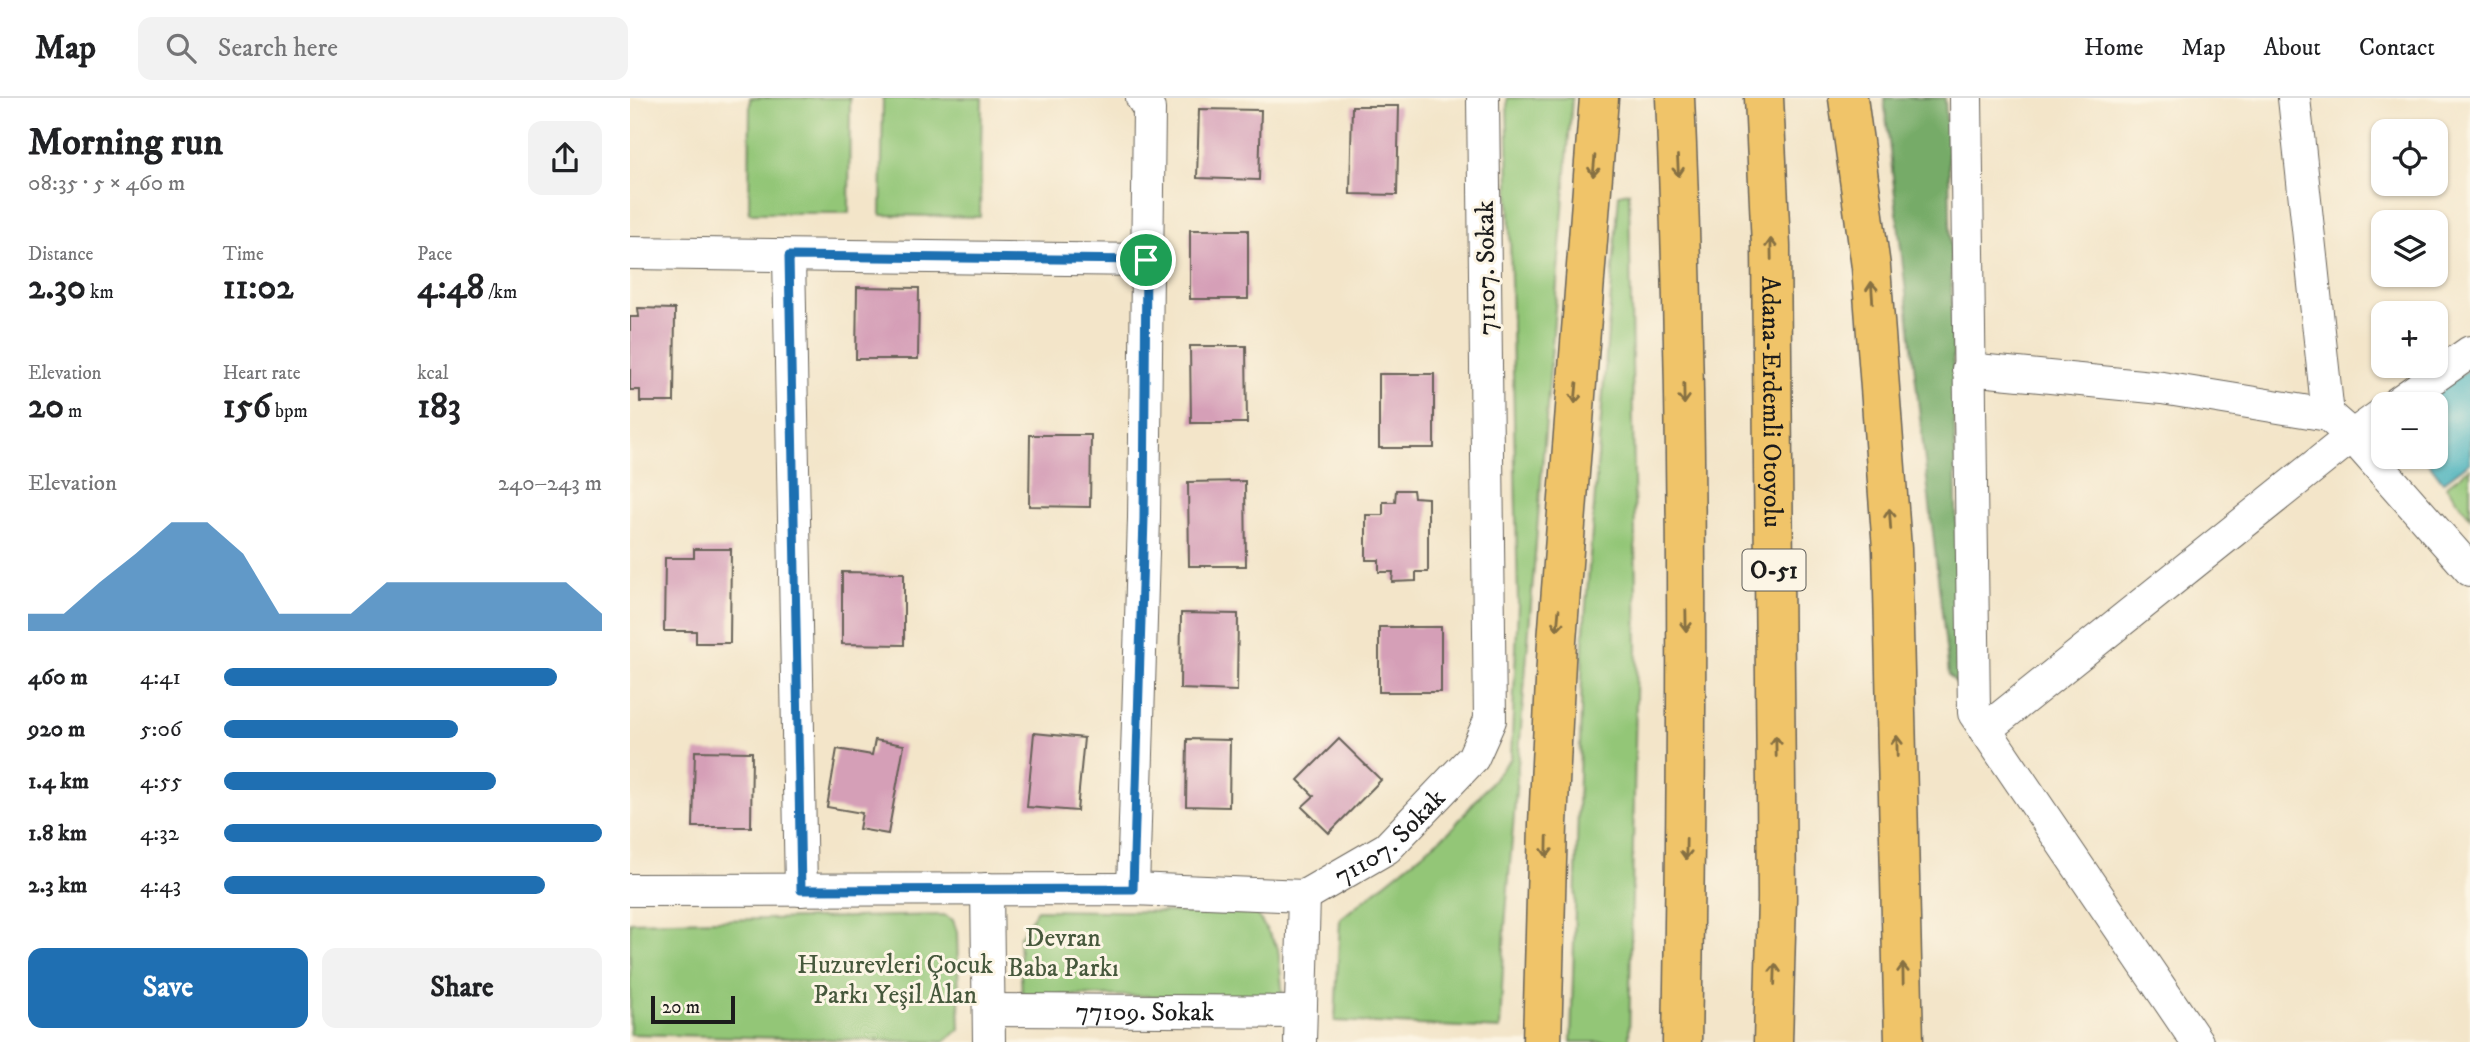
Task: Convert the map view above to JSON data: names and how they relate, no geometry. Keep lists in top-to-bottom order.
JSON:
{
  "streets": {
    "highway": ["Adana-Erdemli Otoyolu", "O-51"],
    "street": ["71107. Sokak", "77109. Sokak"]
  },
  "parks": ["Devran Baba Parkı", "Huzurevleri Çocuk Parkı Yeşil Alan"],
  "scale_bar": "20 m",
  "page": {
    "header": "Map",
    "search": "Search here",
    "nav": [
      "Home",
      "Map",
      "About",
      "Contact"
    ],
    "heading": ["Morning run", "08:35 · 5 × 460 m"],
    "map_buttons": ["+", "−"],
    "stats": [
      ["Distance", "2.30 km"],
      ["Time", "11:02"],
      ["Pace", "4:48 /km"],
      ["Elevation", "20 m"],
      ["Heart rate", "156 bpm"],
      ["kcal", "183"]
    ],
    "chart": ["Elevation", "240–243 m"],
    "list": [
      {
        "name": "460 m",
        "note": "4:41"
      },
      {
        "name": "920 m",
        "note": "5:06"
      },
      {
        "name": "1.4 km",
        "note": "4:55"
      },
      {
        "name": "1.8 km",
        "note": "4:32"
      },
      {
        "name": "2.3 km",
        "note": "4:43"
      }
    ],
    "buttons": ["Save", "Share"],
    "scale": "20 m"
  }
}
